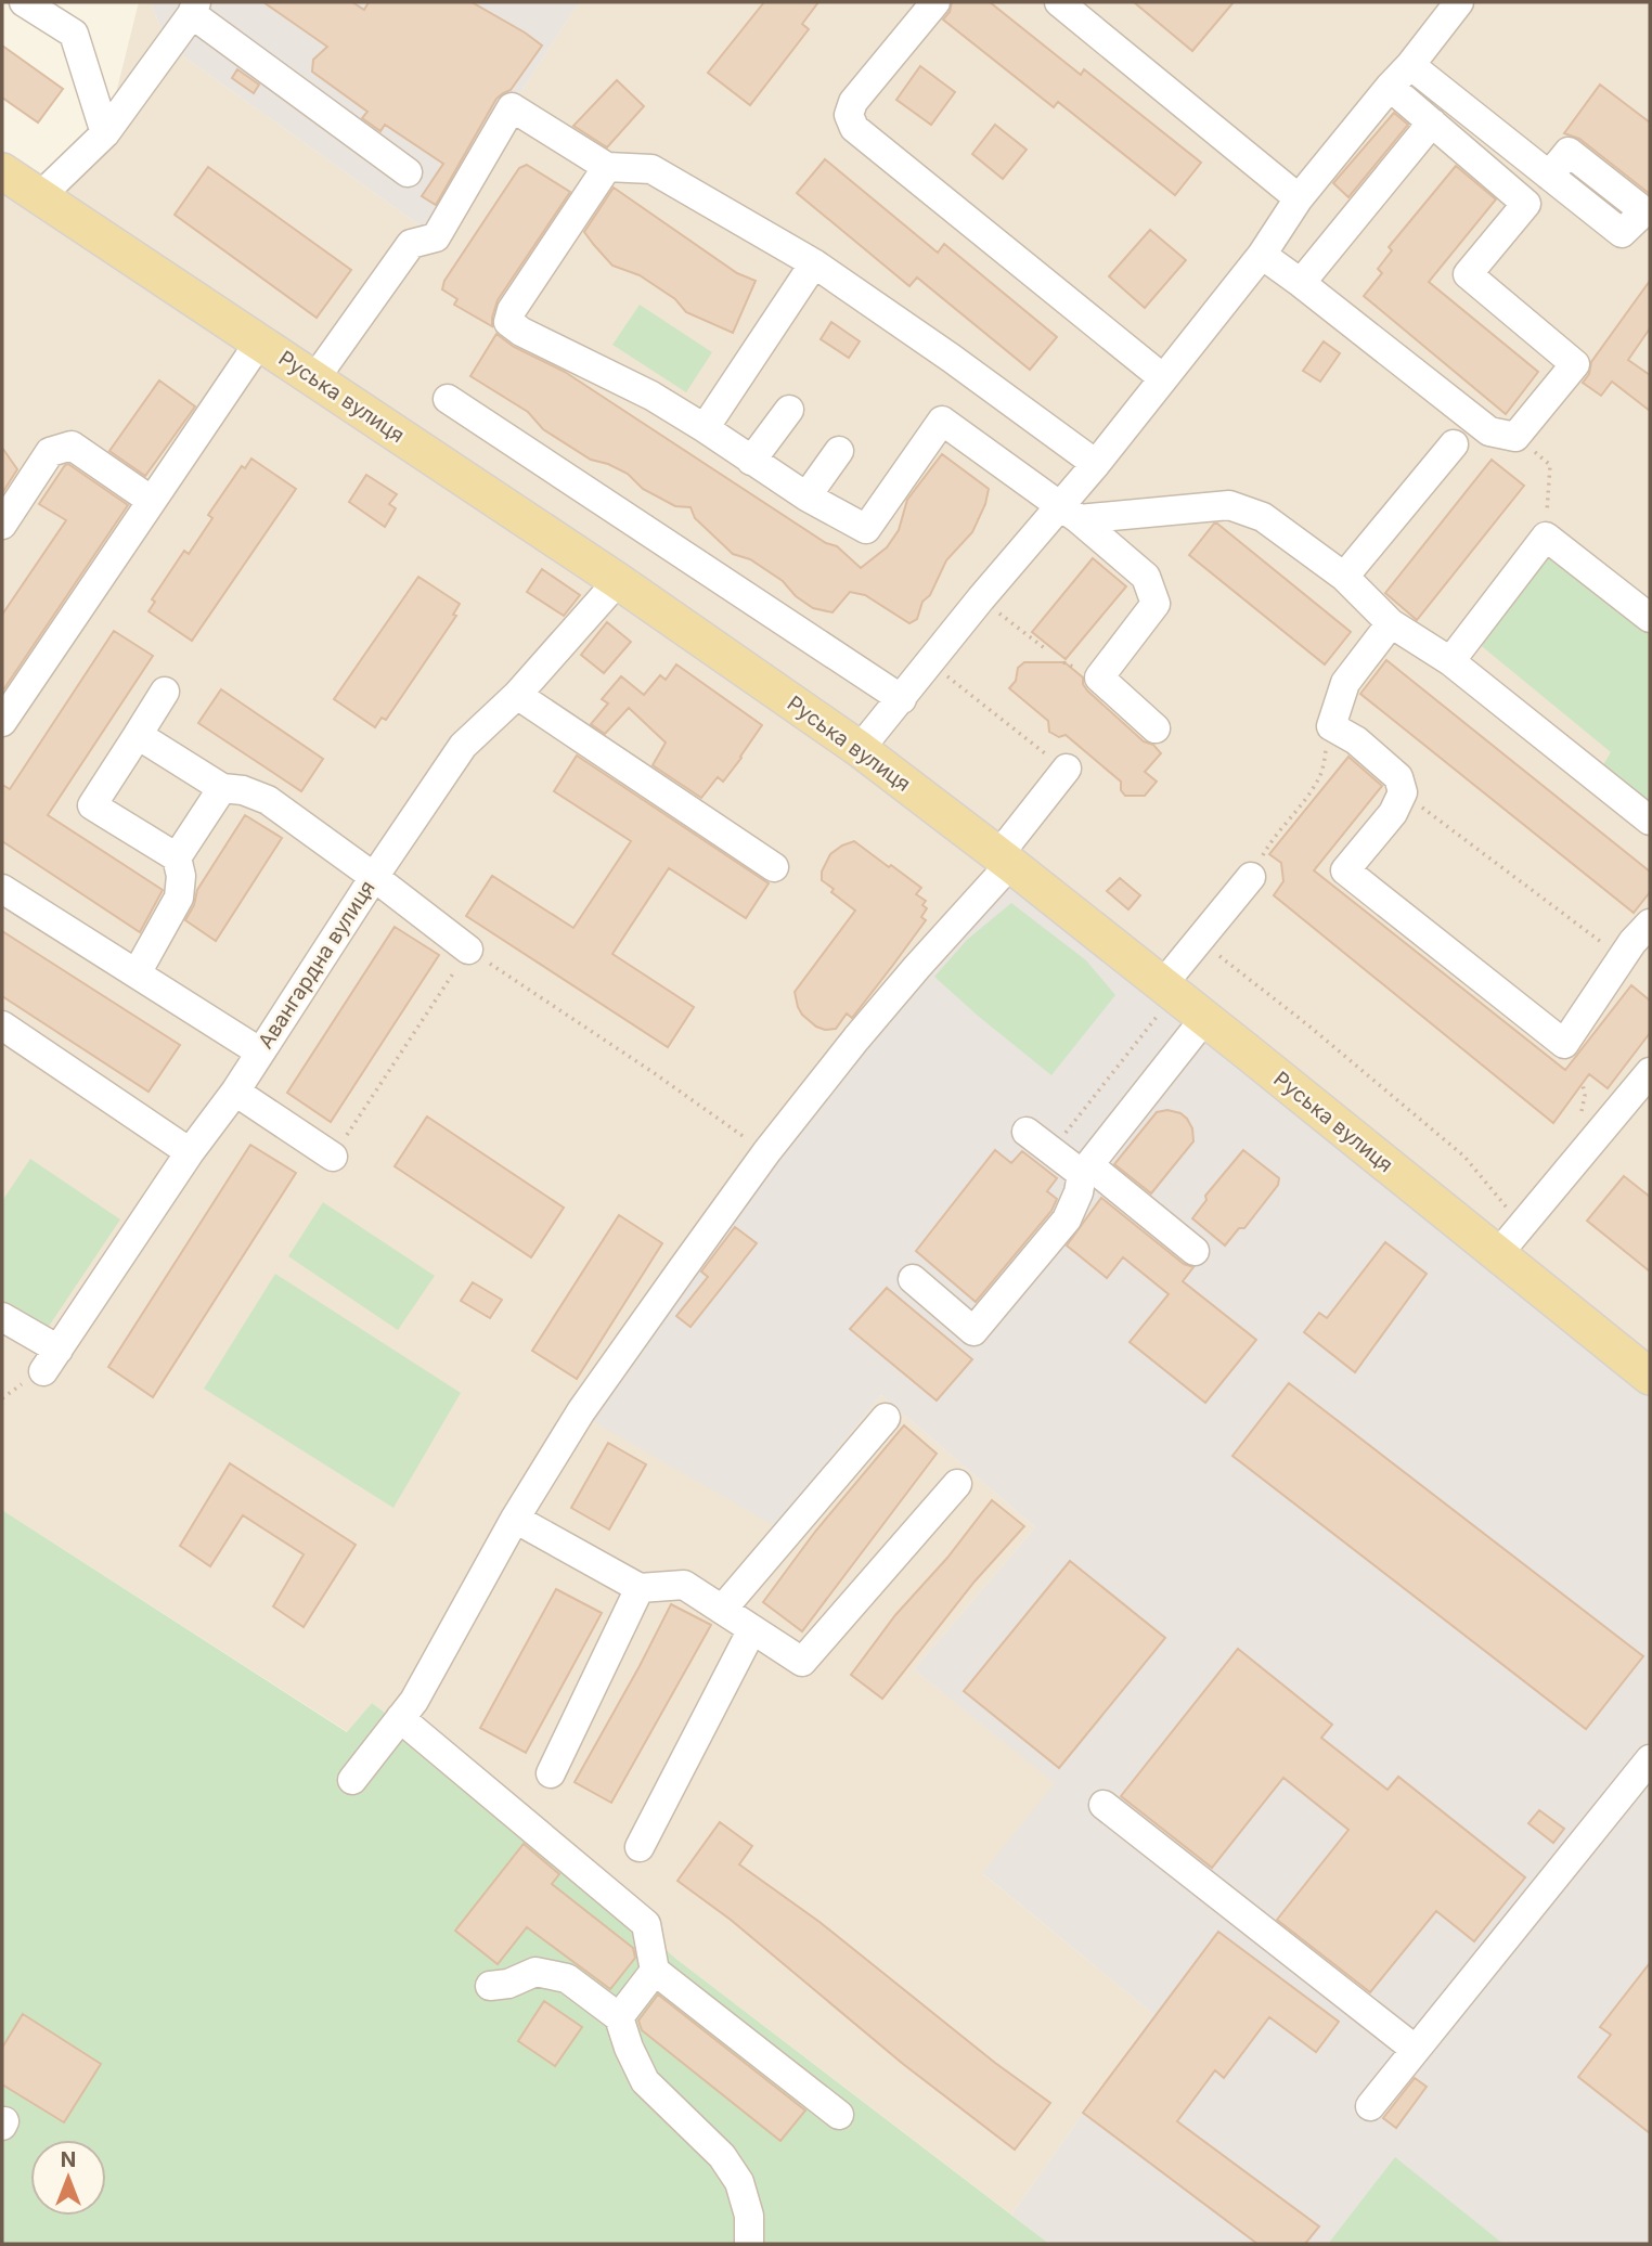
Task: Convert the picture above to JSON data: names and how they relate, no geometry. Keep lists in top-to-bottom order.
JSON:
{
  "streets": {
    "main road": ["Руська вулиця"],
    "street": ["Авангардна вулиця"]
  },
  "crossings": [
    ["Руська вулиця", "Авангардна вулиця"]
  ],
  "north": "top"
}
